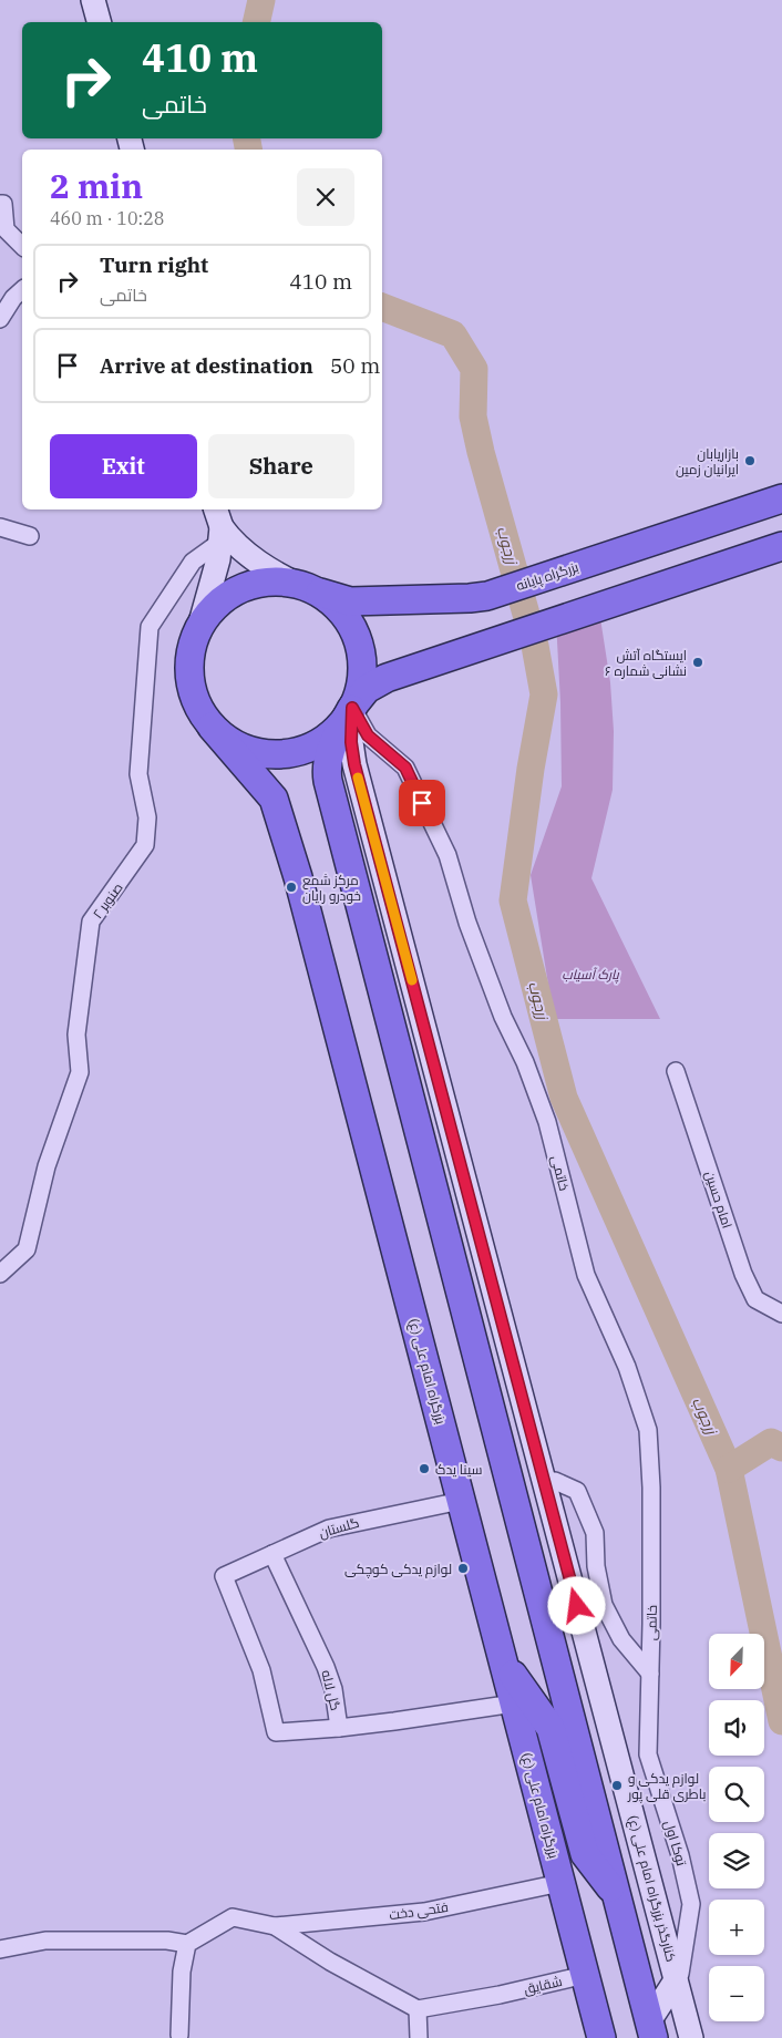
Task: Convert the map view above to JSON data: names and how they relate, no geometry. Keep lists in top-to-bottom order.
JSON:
{
  "streets": {
    "highway": ["بزرگراه پایانه", "بزرگراه امام علی (ع)"],
    "main road": ["کنارگذر بزرگراه امام علی (ع)"],
    "street": [
      "صنوبر ۲",
      "خاتمی",
      "امام حسین",
      "گلستان",
      "گل لاله",
      "توکا اول",
      "فتحی دخت",
      "شقایق"
    ]
  },
  "crossings": [
    ["بزرگراه پایانه", "خاتمی"],
    ["بزرگراه پایانه", "بزرگراه امام علی (ع)"],
    ["بزرگراه پایانه", "کنارگذر بزرگراه امام علی (ع)"],
    ["خاتمی", "بزرگراه امام علی (ع)"],
    ["خاتمی", "توکا اول"],
    ["خاتمی", "کنارگذر بزرگراه امام علی (ع)"],
    ["بزرگراه امام علی (ع)", "گلستان"],
    ["بزرگراه امام علی (ع)", "گل لاله"],
    ["بزرگراه امام علی (ع)", "کنارگذر بزرگراه امام علی (ع)"],
    ["بزرگراه امام علی (ع)", "فتحی دخت"],
    ["بزرگراه امام علی (ع)", "شقایق"],
    ["گلستان", "گل لاله"],
    ["توکا اول", "کنارگذر بزرگراه امام علی (ع)"]
  ],
  "water": ["زرجوب"],
  "parks": ["پارک آسیاب"],
  "places": [
    "بازاریابان ایرانیان زمین",
    "ایستگاه آتش نشانی شماره ۶",
    "مرکز شمع خودرو رایان",
    "سینا یدک",
    "لوازم یدکی کوچکی",
    "لوازم یدکی و باطری قلی پور"
  ],
  "north": "bottom left",
  "page": {
    "turn": ["410 m", "خاتمی"],
    "heading": ["2 min", "460 m · 10:28"],
    "list": [
      {
        "name": "Turn right",
        "note": "خاتمی",
        "value": "410 m"
      },
      {
        "name": "Arrive at destination",
        "value": "50 m"
      }
    ],
    "buttons": ["Exit", "Share"],
    "map_buttons": ["+", "−"]
  }
}
